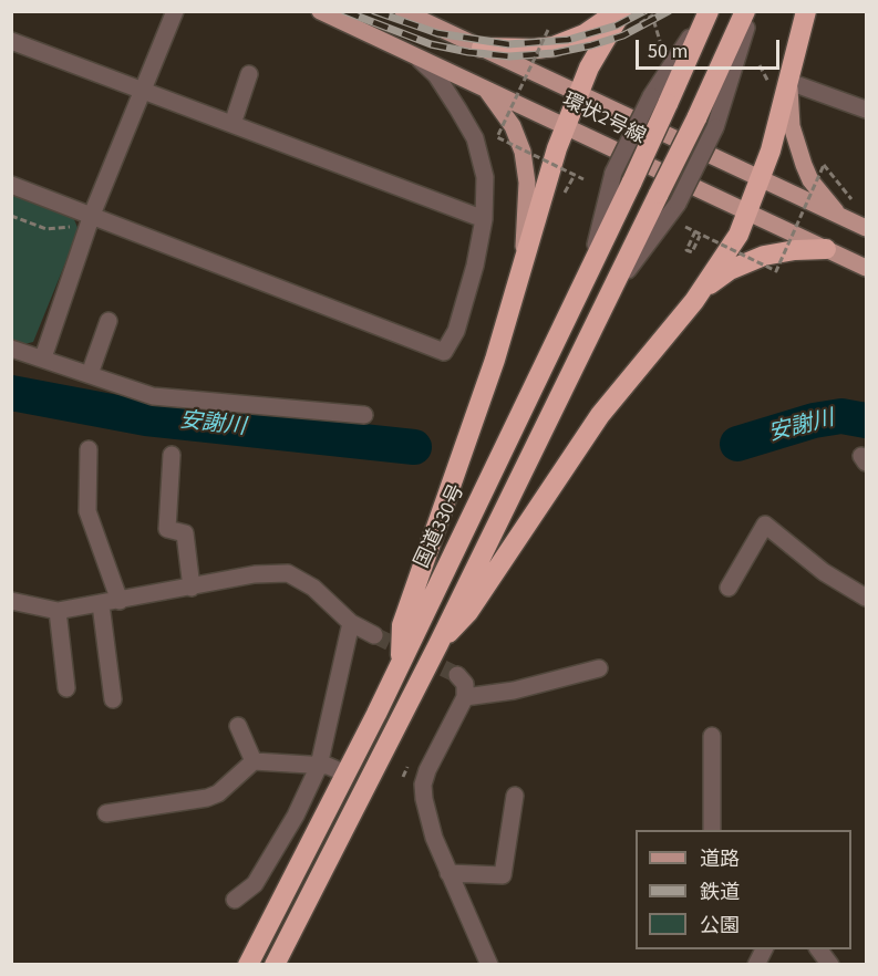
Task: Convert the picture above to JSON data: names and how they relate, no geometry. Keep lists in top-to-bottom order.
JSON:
{
  "streets": {
    "highway": ["国道330号"],
    "main road": ["環状2号線"]
  },
  "water": ["安謝川"],
  "legend": ["道路", "鉄道", "公園"],
  "scale_bar": "50 m"
}
